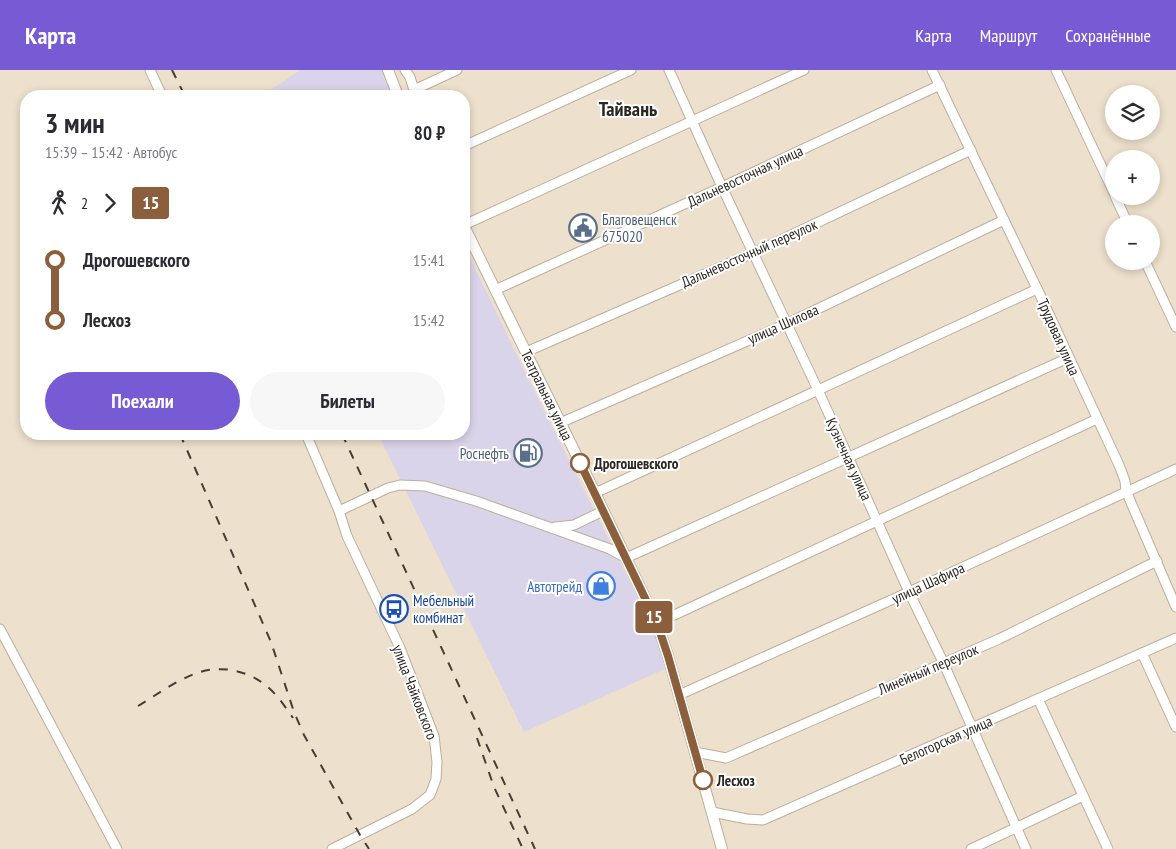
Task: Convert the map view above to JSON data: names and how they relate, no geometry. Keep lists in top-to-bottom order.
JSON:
{
  "streets": {
    "main road": ["Театральная улица"],
    "street": [
      "Дальневосточная улица",
      "Дальневосточный переулок",
      "улица Шилова",
      "Трудовая улица",
      "Кузнечная улица",
      "улица Шафира",
      "Линейный переулок",
      "улица Чайковского",
      "Белогорская улица"
    ]
  },
  "crossings": [
    ["Дальневосточная улица", "Трудовая улица"],
    ["Дальневосточная улица", "Театральная улица"],
    ["Дальневосточная улица", "Кузнечная улица"],
    ["Дальневосточный переулок", "Трудовая улица"],
    ["Дальневосточный переулок", "Театральная улица"],
    ["Дальневосточный переулок", "Кузнечная улица"],
    ["улица Шилова", "Трудовая улица"],
    ["улица Шилова", "Театральная улица"],
    ["улица Шилова", "Кузнечная улица"],
    ["Трудовая улица", "улица Шафира"],
    ["Трудовая улица", "Линейный переулок"],
    ["Театральная улица", "улица Шафира"],
    ["Театральная улица", "Линейный переулок"],
    ["Театральная улица", "Белогорская улица"],
    ["Кузнечная улица", "улица Шафира"],
    ["Кузнечная улица", "Линейный переулок"],
    ["Кузнечная улица", "Белогорская улица"]
  ],
  "districts": ["Тайвань"],
  "places": {
    "public building": ["Благовещенск 675020"],
    "fuel station": ["Роснефть"],
    "other": ["Дрогошевского", "Лесхоз"],
    "shop": ["Автотрейд"],
    "bus stop": ["Мебельный комбинат"]
  },
  "lines": ["bus line 15"],
  "page": {
    "header": "Карта",
    "nav": ["Карта", "Маршрут", "Сохранённые"],
    "on_map": "15",
    "map_buttons": ["+", "−"],
    "heading": ["3 мин", "15:39 – 15:42 · Автобус", "80 ₽"],
    "legs": ["2", "15"],
    "list": [
      {
        "name": "Дрогошевского",
        "value": "15:41"
      },
      {
        "name": "Лесхоз",
        "value": "15:42"
      }
    ],
    "buttons": ["Поехали", "Билеты"]
  }
}
